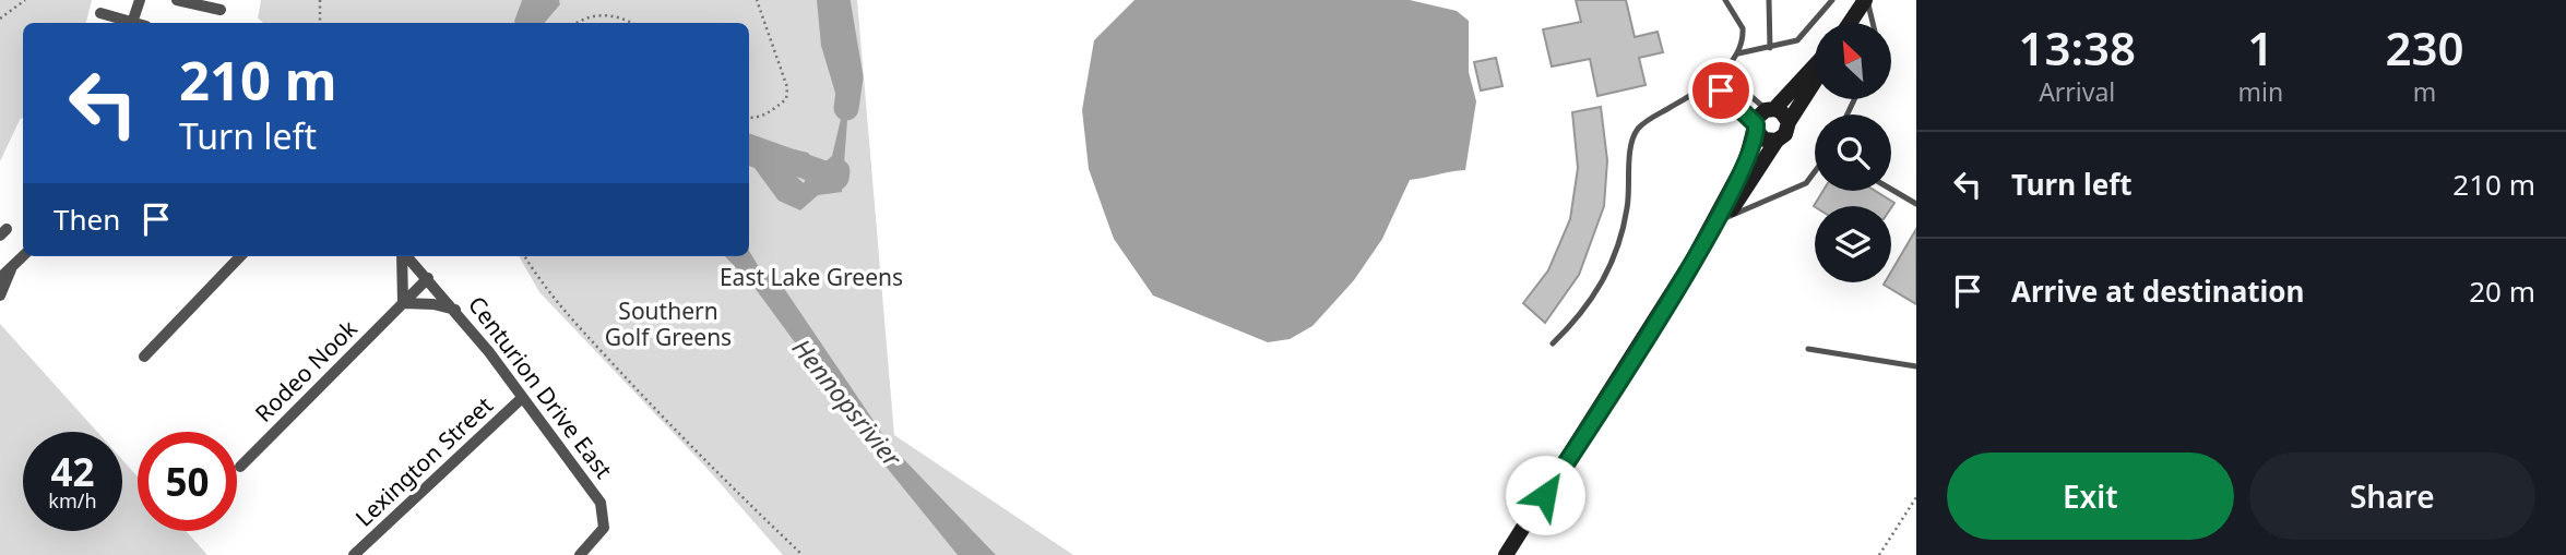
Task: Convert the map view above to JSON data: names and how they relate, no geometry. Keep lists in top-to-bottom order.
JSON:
{
  "streets": {
    "street": ["Rodeo Nook", "Centurion Drive East", "Lexington Street"]
  },
  "crossings": [
    ["Rodeo Nook", "Centurion Drive East"],
    ["Centurion Drive East", "Lexington Street"]
  ],
  "water": ["Hennopsrivier"],
  "parks": ["East Lake Greens", "Southern Golf Greens"],
  "north": "top left",
  "page": {
    "eta": [
      "13:38",
      "Arrival",
      "1",
      "min",
      "230",
      "m"
    ],
    "turn": ["210 m", "Turn left"],
    "list": [
      {
        "name": "Turn left",
        "value": "210 m"
      },
      {
        "name": "Arrive at destination",
        "value": "20 m"
      }
    ],
    "then": "Then",
    "speed": "42 km/h",
    "limit": "50",
    "buttons": ["Exit", "Share"]
  }
}
